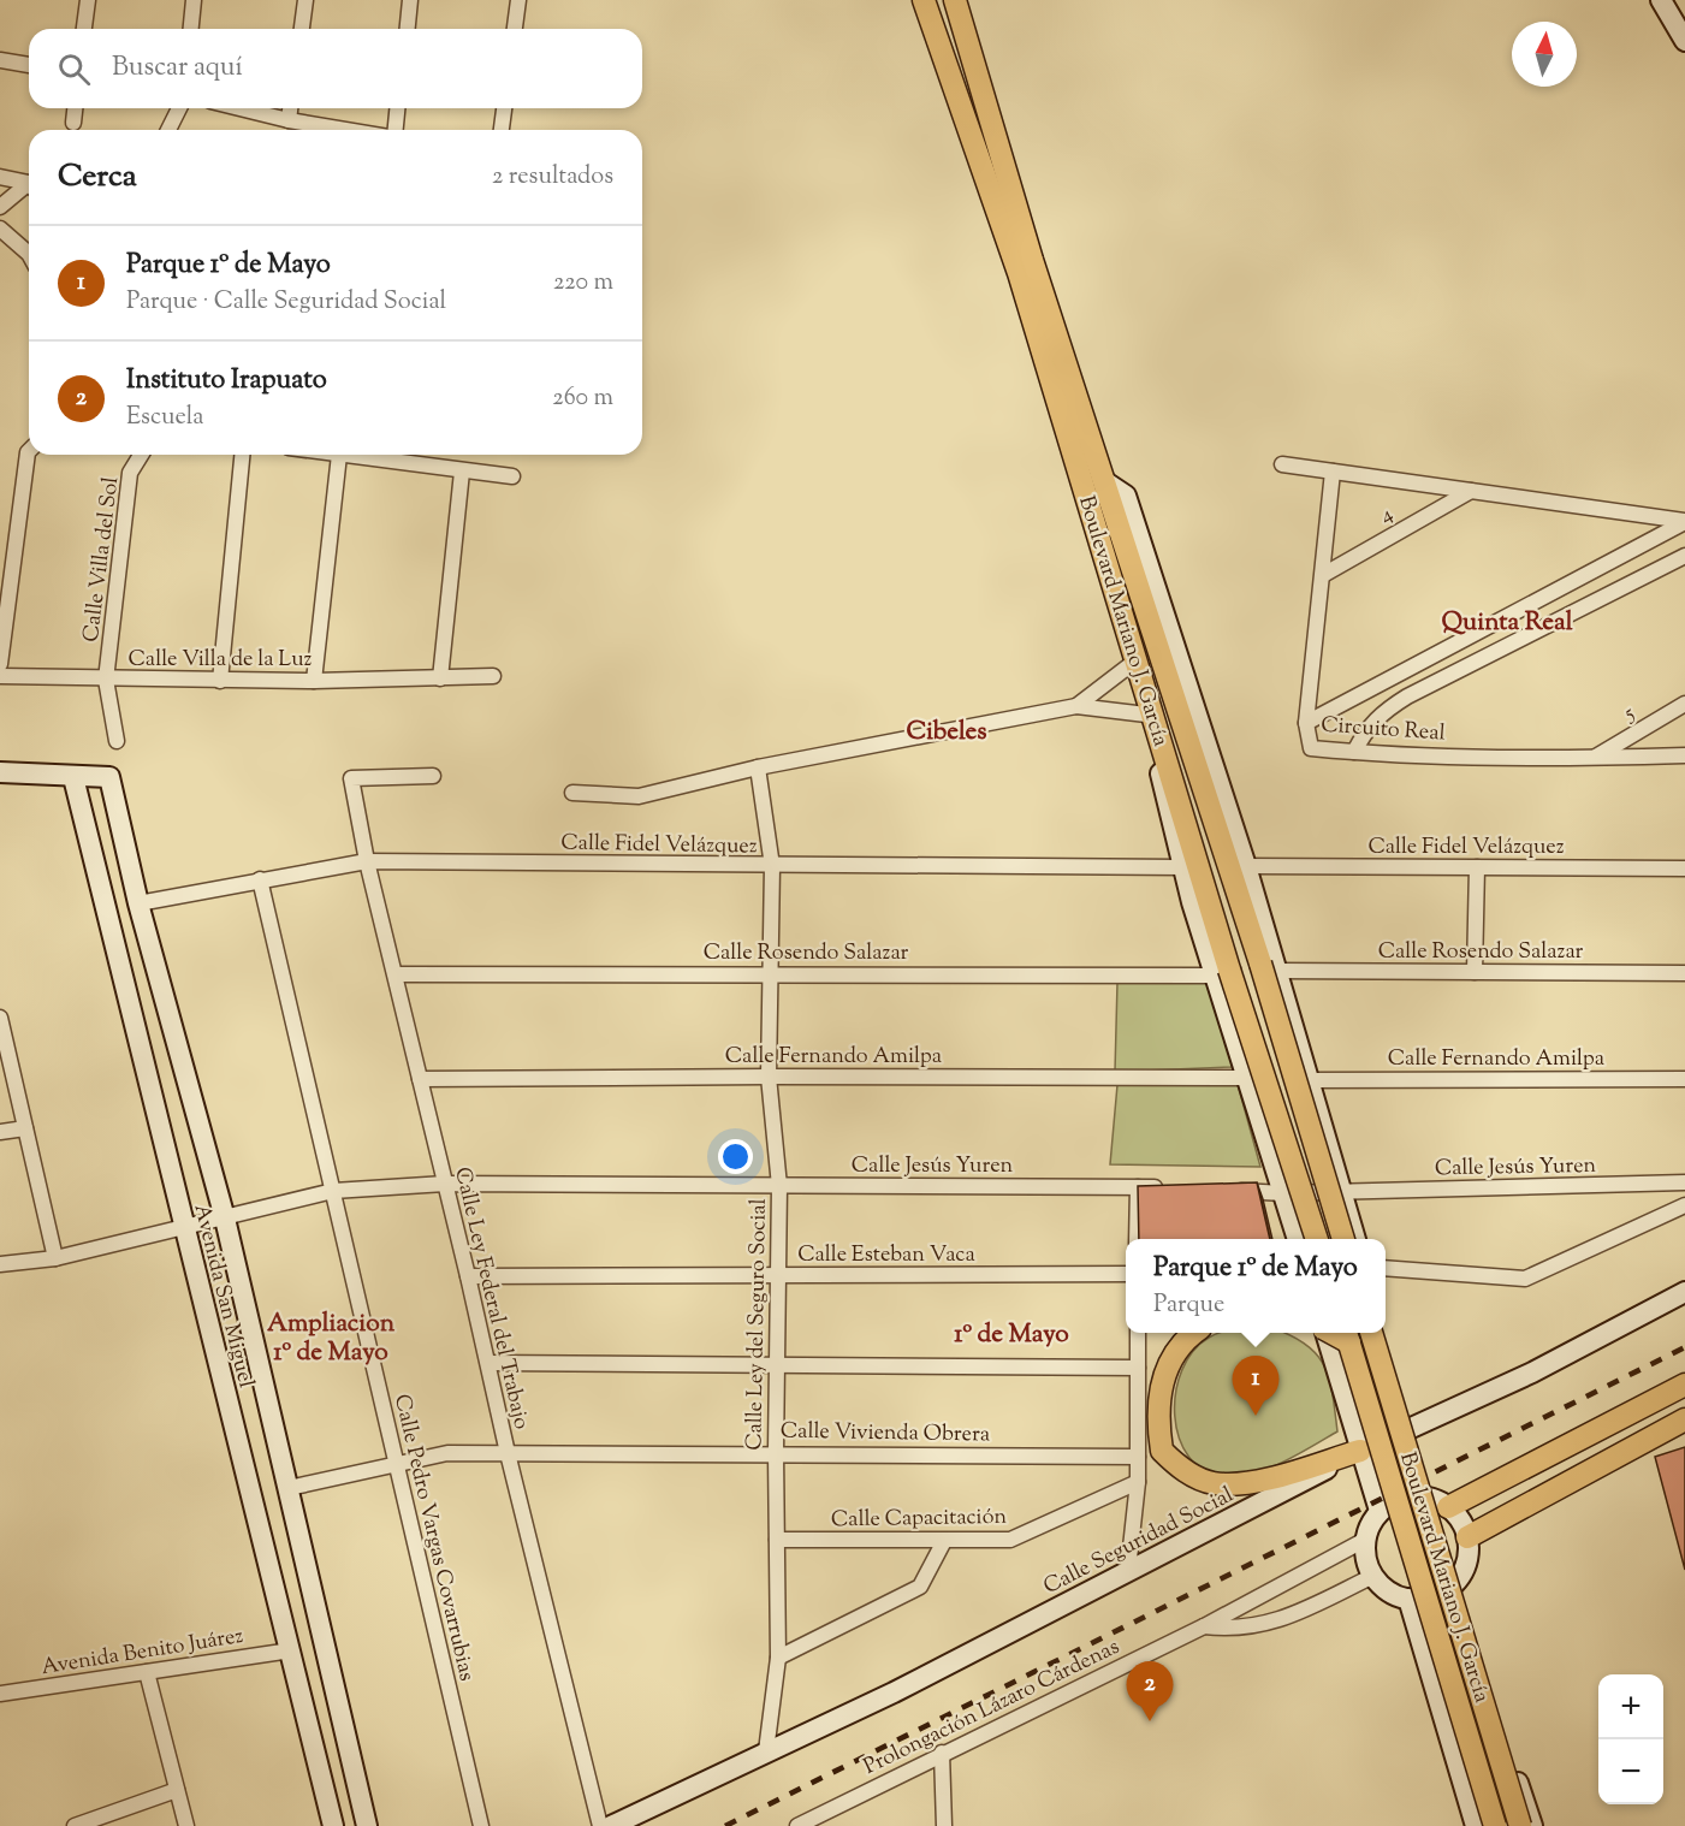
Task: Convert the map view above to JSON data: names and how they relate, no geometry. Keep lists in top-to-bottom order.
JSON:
{
  "streets": {
    "main road": ["Boulevard Mariano J. García"],
    "street": [
      "4",
      "Calle Villa del Sol",
      "Calle Villa de la Luz",
      "5",
      "Circuito Real",
      "Calle Fidel Velázquez",
      "Calle Rosendo Salazar",
      "Calle Fernando Amilpa",
      "Calle Jesús Yuren",
      "Calle Esteban Vaca",
      "Avenida San Miguel",
      "Calle Ley Federal del Trabajo",
      "Calle Ley del Seguro Social",
      "Calle Vivienda Obrera",
      "Calle Capacitación",
      "Calle Pedro Vargas Covarrubias",
      "Calle Seguridad Social",
      "Avenida Benito Juárez",
      "Prolongación Lázaro Cárdenas"
    ]
  },
  "crossings": [
    ["4", "Circuito Real"],
    ["Calle Villa del Sol", "Calle Villa de la Luz"],
    ["Boulevard Mariano J. García", "Calle Rosendo Salazar"],
    ["5", "Circuito Real"],
    ["Calle Fidel Velázquez", "Avenida San Miguel"],
    ["Calle Fidel Velázquez", "Calle Ley Federal del Trabajo"],
    ["Calle Fidel Velázquez", "Calle Ley del Seguro Social"],
    ["Calle Fidel Velázquez", "Calle Pedro Vargas Covarrubias"],
    ["Calle Rosendo Salazar", "Calle Ley Federal del Trabajo"],
    ["Calle Rosendo Salazar", "Calle Ley del Seguro Social"],
    ["Calle Fernando Amilpa", "Calle Ley Federal del Trabajo"],
    ["Calle Fernando Amilpa", "Calle Ley del Seguro Social"],
    ["Calle Jesús Yuren", "Avenida San Miguel"],
    ["Calle Jesús Yuren", "Calle Ley Federal del Trabajo"],
    ["Calle Jesús Yuren", "Calle Ley del Seguro Social"],
    ["Calle Jesús Yuren", "Calle Pedro Vargas Covarrubias"],
    ["Calle Esteban Vaca", "Calle Ley Federal del Trabajo"],
    ["Calle Esteban Vaca", "Calle Ley del Seguro Social"],
    ["Avenida San Miguel", "Calle Vivienda Obrera"],
    ["Avenida San Miguel", "Avenida Benito Juárez"],
    ["Calle Ley Federal del Trabajo", "Calle Vivienda Obrera"],
    ["Calle Ley del Seguro Social", "Calle Vivienda Obrera"],
    ["Calle Ley del Seguro Social", "Calle Capacitación"],
    ["Calle Ley del Seguro Social", "Calle Seguridad Social"],
    ["Calle Vivienda Obrera", "Calle Pedro Vargas Covarrubias"]
  ],
  "districts": [
    "Quinta Real",
    "Cibeles",
    "Ampliacion 1º de Mayo",
    "1º de Mayo"
  ],
  "north": "top",
  "page": {
    "search": "Buscar aquí",
    "heading": ["Cerca", "2 resultados"],
    "list": [
      {
        "mark": "1",
        "name": "Parque 1º de Mayo",
        "note": "Parque · Calle Seguridad Social",
        "value": "220 m"
      },
      {
        "mark": "2",
        "name": "Instituto Irapuato",
        "note": "Escuela",
        "value": "260 m"
      }
    ],
    "popup": ["Parque 1º de Mayo", "Parque"],
    "pins": ["1", "2"],
    "map_buttons": ["+", "−"]
  }
}
